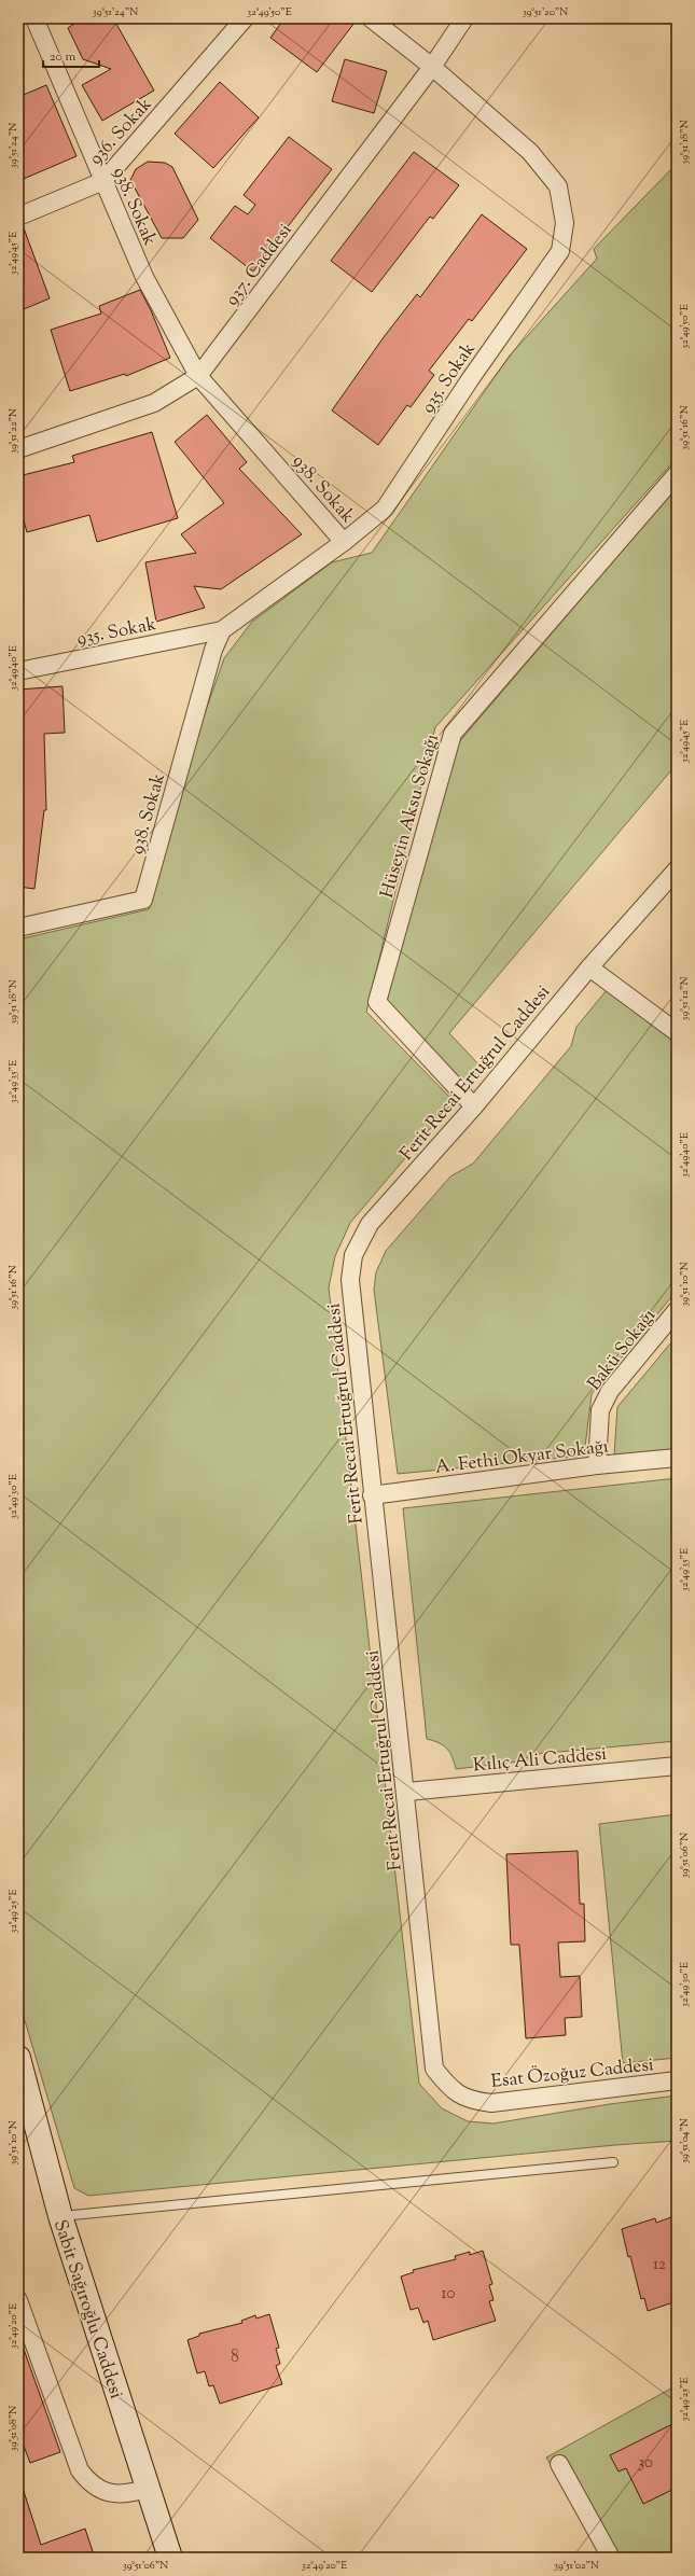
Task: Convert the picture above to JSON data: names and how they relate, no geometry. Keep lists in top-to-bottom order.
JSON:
{
  "streets": {
    "main road": ["Sabit Sağıroğlu Caddesi"],
    "street": [
      "936. Sokak",
      "938. Sokak",
      "937. Caddesi",
      "935. Sokak",
      "Hüseyin Aksu Sokağı",
      "Ferit Recai Ertuğrul Caddesi",
      "Bakü Sokağı",
      "A. Fethi Okyar Sokağı",
      "Kılıç Ali Caddesi",
      "Esat Özoğuz Caddesi"
    ]
  },
  "crossings": [
    ["936. Sokak", "938. Sokak"],
    ["938. Sokak", "937. Caddesi"],
    ["938. Sokak", "935. Sokak"],
    ["937. Caddesi", "935. Sokak"],
    ["Hüseyin Aksu Sokağı", "Ferit Recai Ertuğrul Caddesi"],
    ["Ferit Recai Ertuğrul Caddesi", "A. Fethi Okyar Sokağı"],
    ["Ferit Recai Ertuğrul Caddesi", "Kılıç Ali Caddesi"],
    ["Ferit Recai Ertuğrul Caddesi", "Esat Özoğuz Caddesi"],
    ["Bakü Sokağı", "A. Fethi Okyar Sokağı"]
  ],
  "house_numbers": [
    "12",
    "10",
    "8",
    "30"
  ],
  "scale_bar": "20 m",
  "coordinates": [
    "39°51'24\"N",
    "32°49'50\"E",
    "39°51'20\"N",
    "39°51'18\"N",
    "32°49'45\"E",
    "39°51'16\"N",
    "39°51'22\"N",
    "32°49'40\"E",
    "39°51'12\"N",
    "32°49'35\"E",
    "39°51'10\"N",
    "32°49'30\"E",
    "39°51'06\"N",
    "32°49'25\"E",
    "39°51'04\"N",
    "32°49'20\"E",
    "39°51'08\"N",
    "39°51'02\"N"
  ]
}
